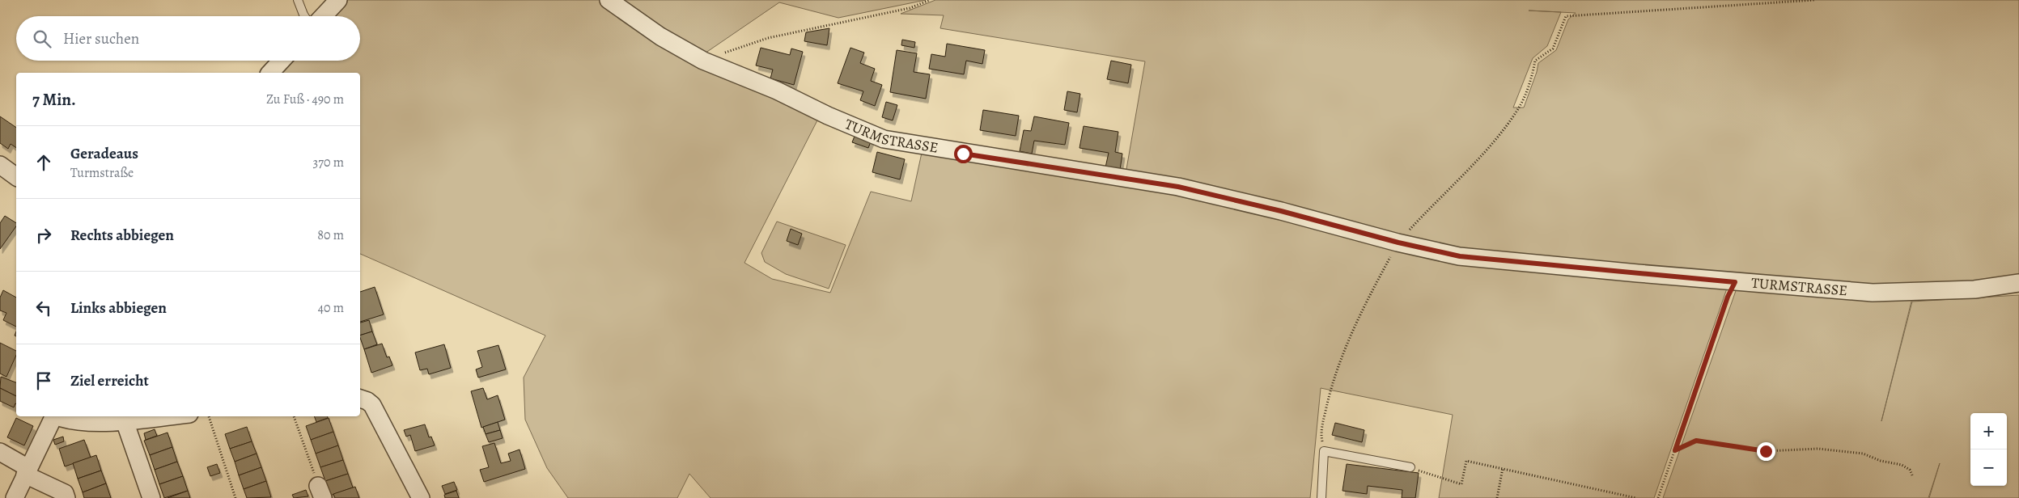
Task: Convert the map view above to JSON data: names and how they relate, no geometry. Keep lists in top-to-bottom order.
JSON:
{
  "streets": {
    "street": ["TURMSTRASSE"]
  },
  "page": {
    "search": "Hier suchen",
    "heading": ["7 Min.", "Zu Fuß · 490 m"],
    "list": [
      ["Geradeaus", "Turmstraße", "370 m"],
      ["Rechts abbiegen", "80 m"],
      ["Links abbiegen", "40 m"],
      "Ziel erreicht"
    ],
    "map_buttons": ["+", "−"]
  }
}
